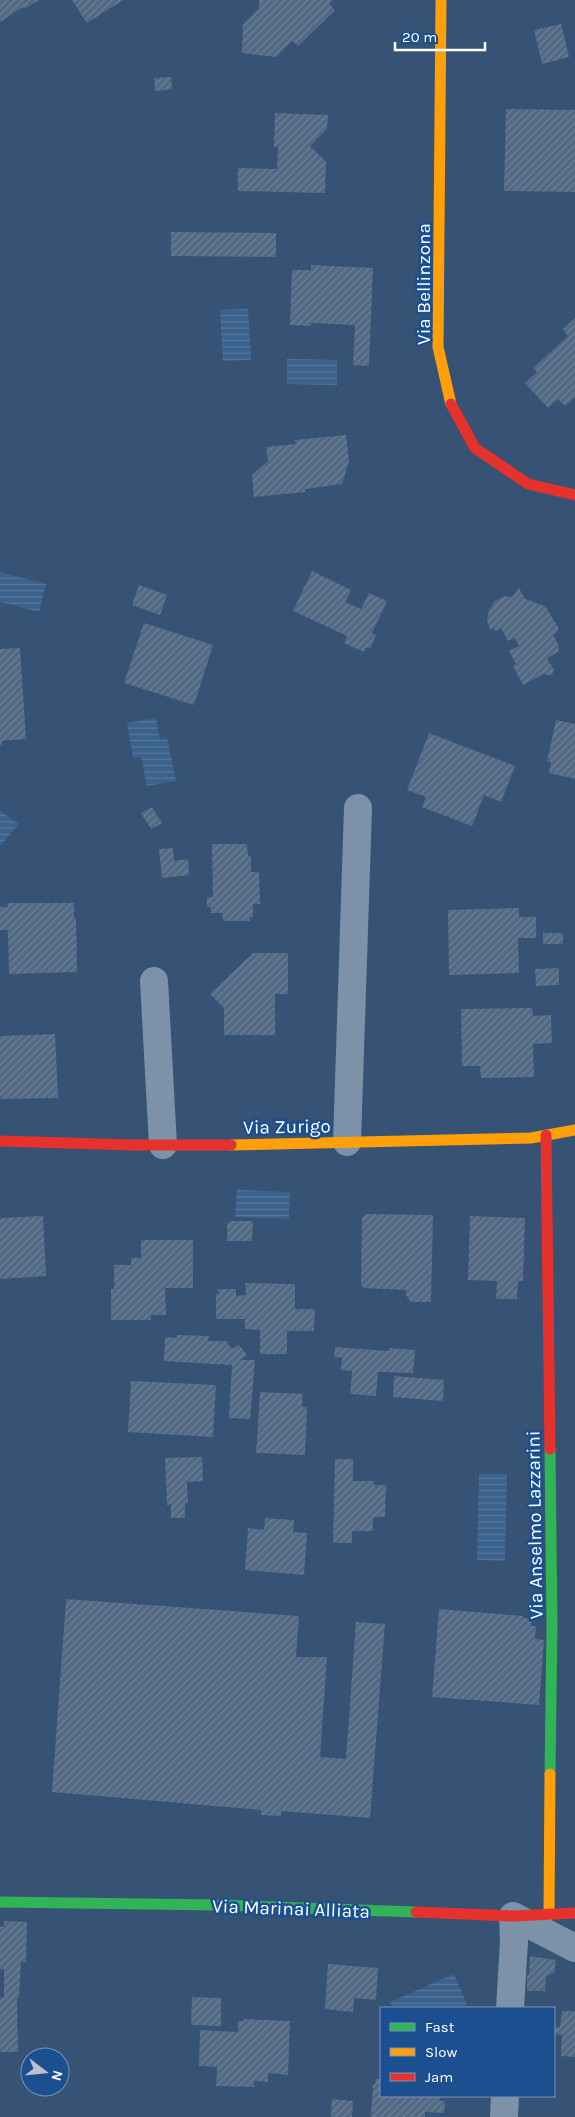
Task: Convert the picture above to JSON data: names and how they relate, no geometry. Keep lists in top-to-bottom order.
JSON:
{
  "streets": {
    "street": [
      "Via Bellinzona",
      "Via Zurigo",
      "Via Anselmo Lazzarini",
      "Via Marinai Alliata"
    ]
  },
  "crossings": [
    ["Via Zurigo", "Via Anselmo Lazzarini"]
  ],
  "legend": ["Fast", "Slow", "Jam"],
  "scale_bar": "20 m",
  "north": "right"
}
